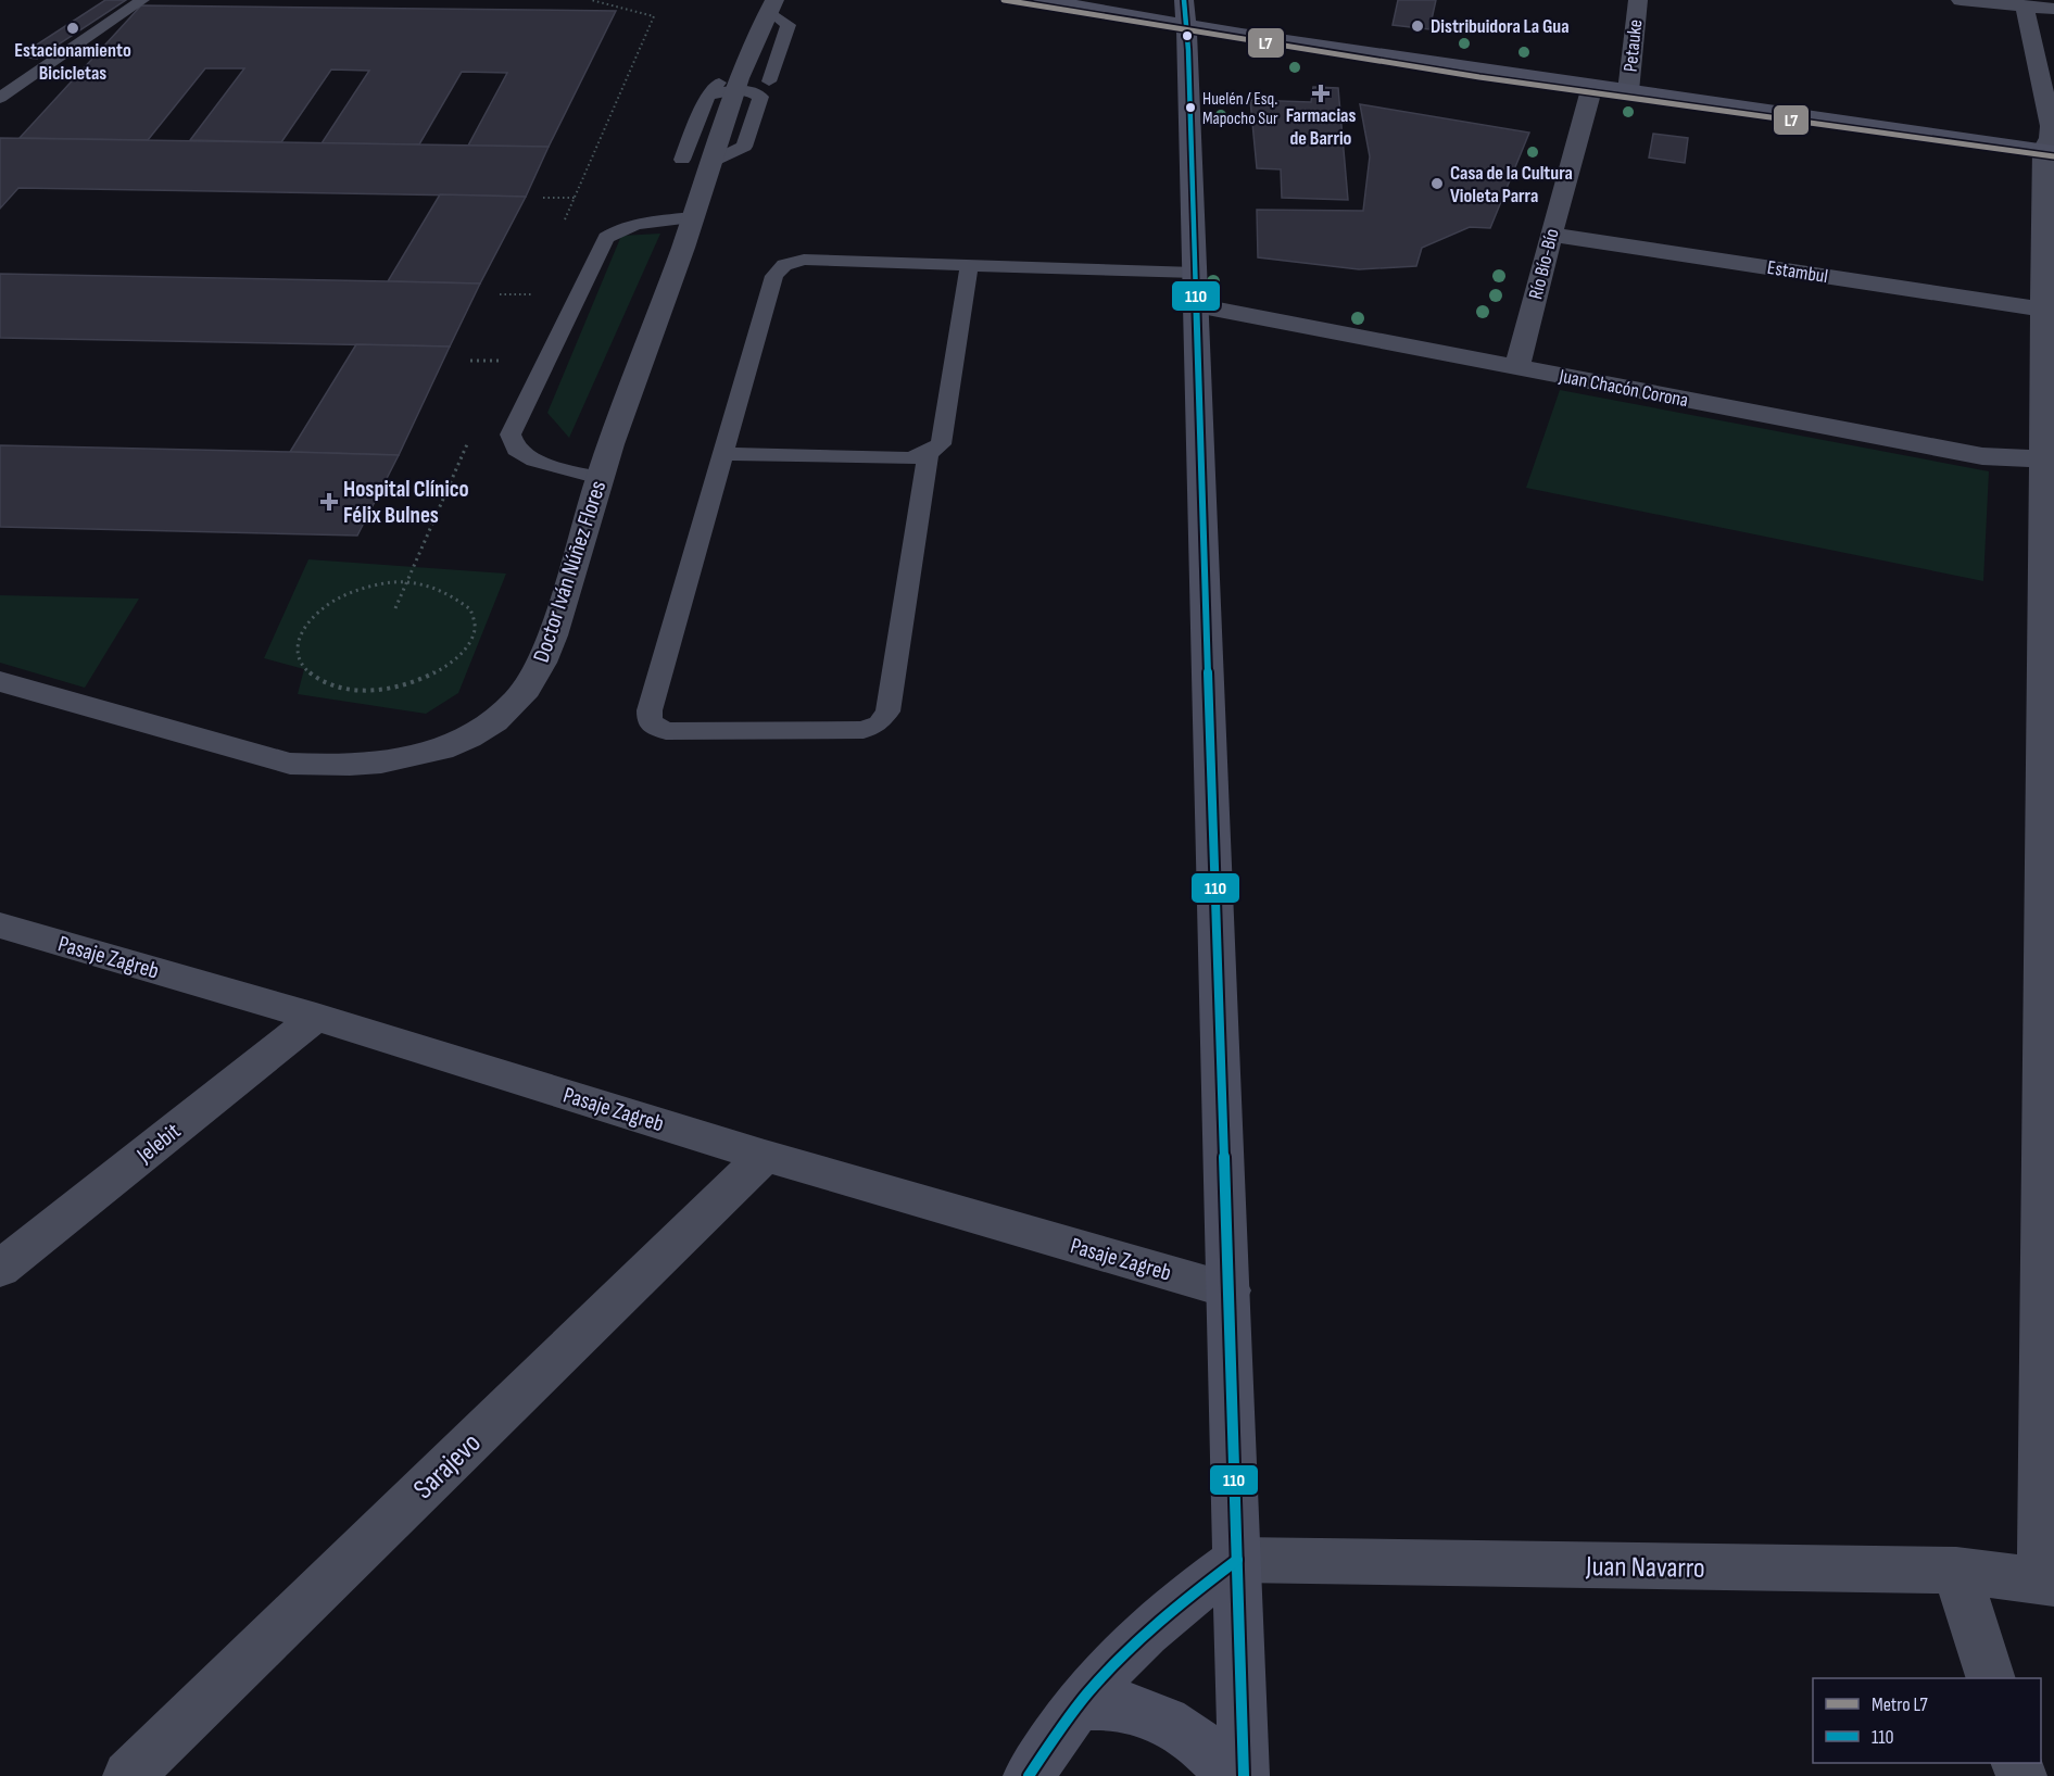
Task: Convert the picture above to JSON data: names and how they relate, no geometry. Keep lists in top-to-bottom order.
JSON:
{
  "streets": {
    "street": [
      "Petauke",
      "Río Bío-Bío",
      "Estambul",
      "Juan Chacón Corona",
      "Doctor Iván Núñez Flores",
      "Pasaje Zagreb",
      "Jelebit",
      "Sarajevo",
      "Juan Navarro"
    ]
  },
  "crossings": [
    ["Río Bío-Bío", "Estambul"],
    ["Río Bío-Bío", "Juan Chacón Corona"],
    ["Pasaje Zagreb", "Jelebit"],
    ["Pasaje Zagreb", "Sarajevo"]
  ],
  "places": {
    "other": [
      "Distribuidora La Gua",
      "Estacionamiento Bicicletas",
      "Huelén / Esq. Mapocho Sur",
      "Casa de la Cultura Violeta Parra"
    ],
    "health": ["Farmacias de Barrio", "Hospital Clínico Félix Bulnes"]
  },
  "lines": ["metro line L7", "transit line 110"],
  "legend": ["Metro L7", "110"]
}
